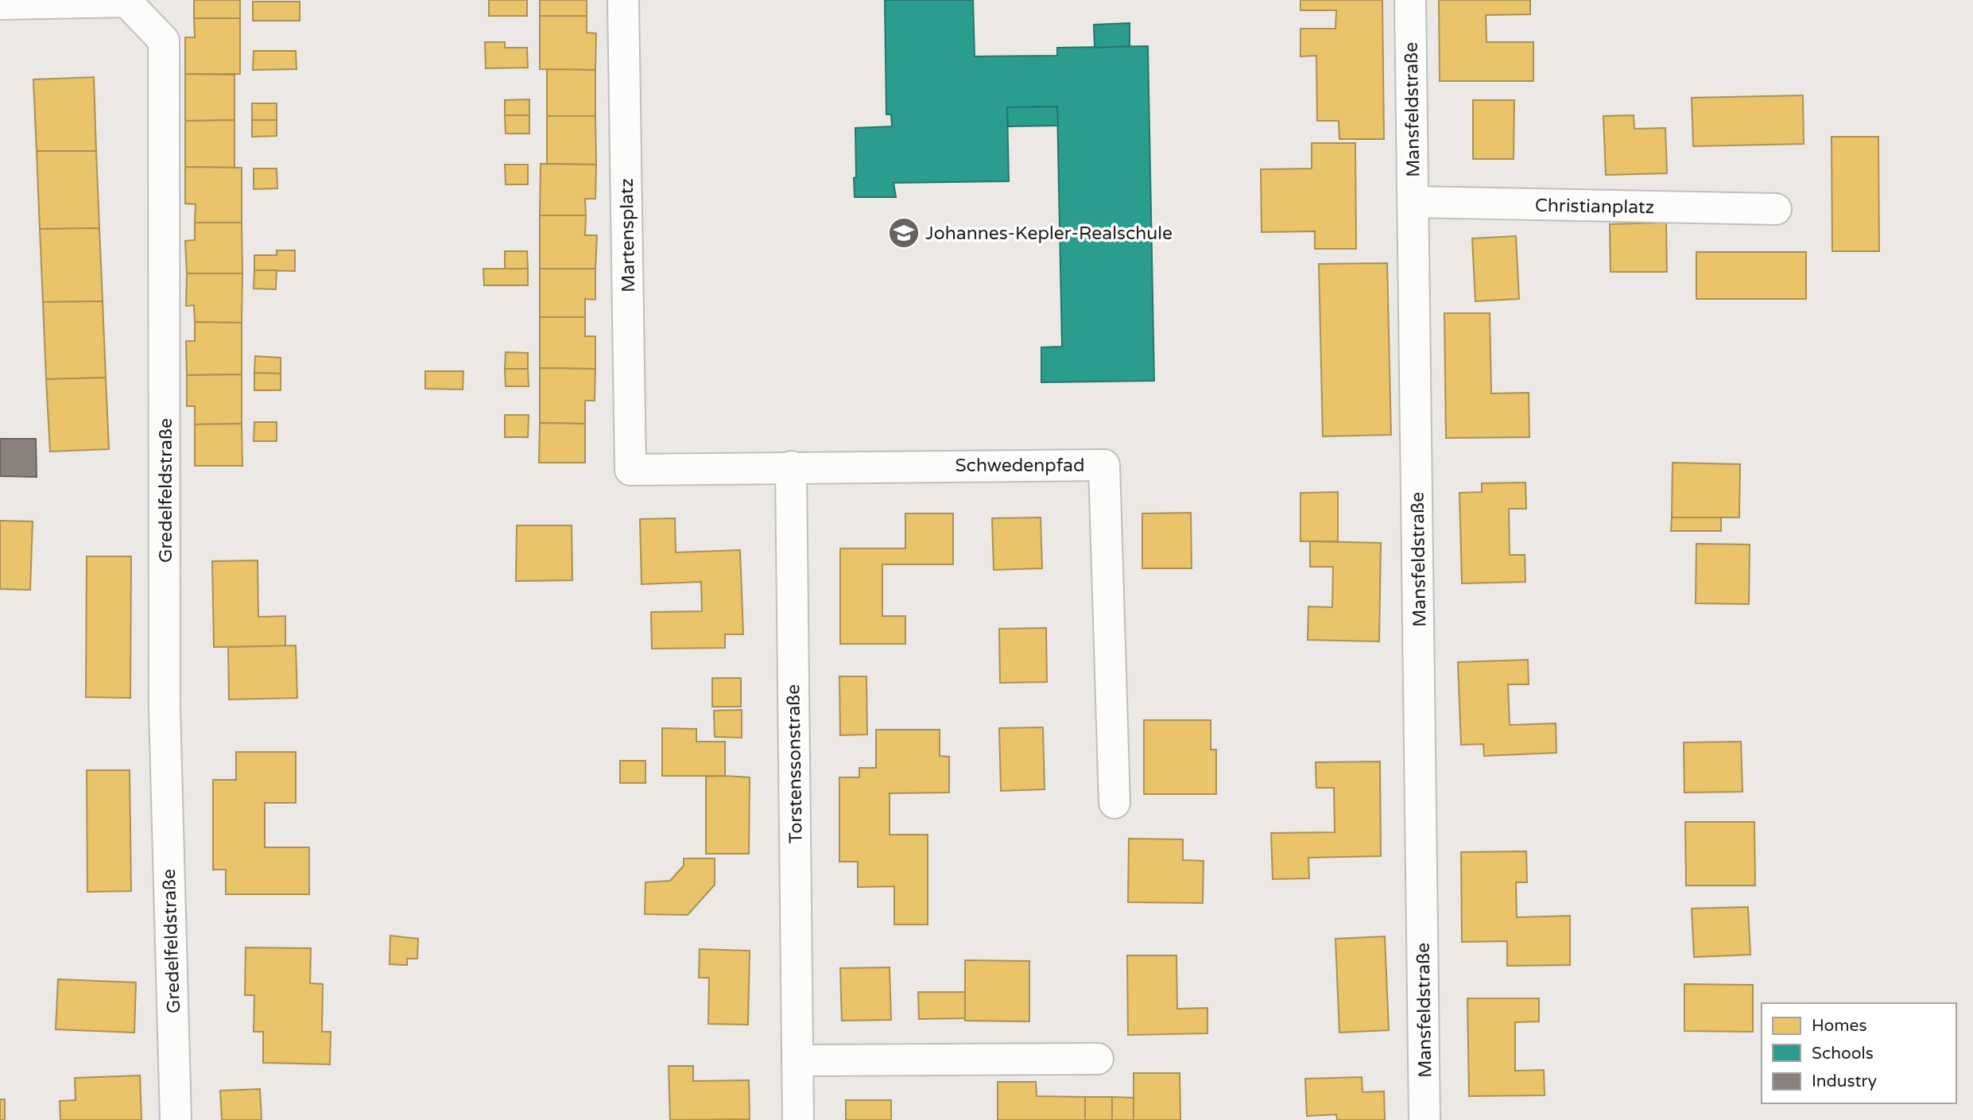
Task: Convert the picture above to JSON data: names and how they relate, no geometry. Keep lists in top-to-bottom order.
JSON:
{
  "streets": {
    "street": [
      "Mansfeldstraße",
      "Christianplatz",
      "Martensplatz",
      "Schwedenpfad",
      "Gredelfeldstraße",
      "Torstenssonstraße"
    ]
  },
  "crossings": [
    ["Mansfeldstraße", "Christianplatz"],
    ["Martensplatz", "Schwedenpfad"],
    ["Schwedenpfad", "Torstenssonstraße"]
  ],
  "places": {
    "school or university": ["Johannes-Kepler-Realschule"]
  },
  "legend": ["Homes", "Schools", "Industry"]
}
